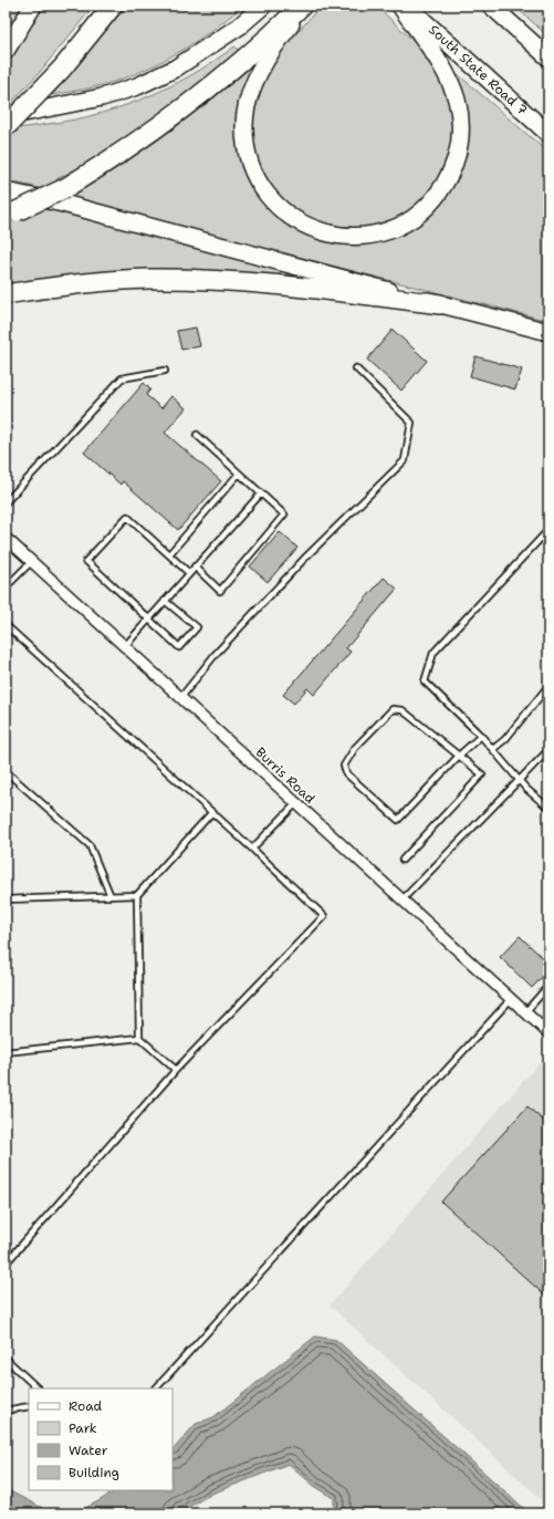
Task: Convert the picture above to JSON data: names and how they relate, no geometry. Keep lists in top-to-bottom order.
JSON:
{
  "streets": {
    "main road": ["South State Road 7"],
    "street": ["Burris Road"]
  },
  "legend": [
    "Road",
    "Park",
    "Water",
    "Building"
  ]
}
